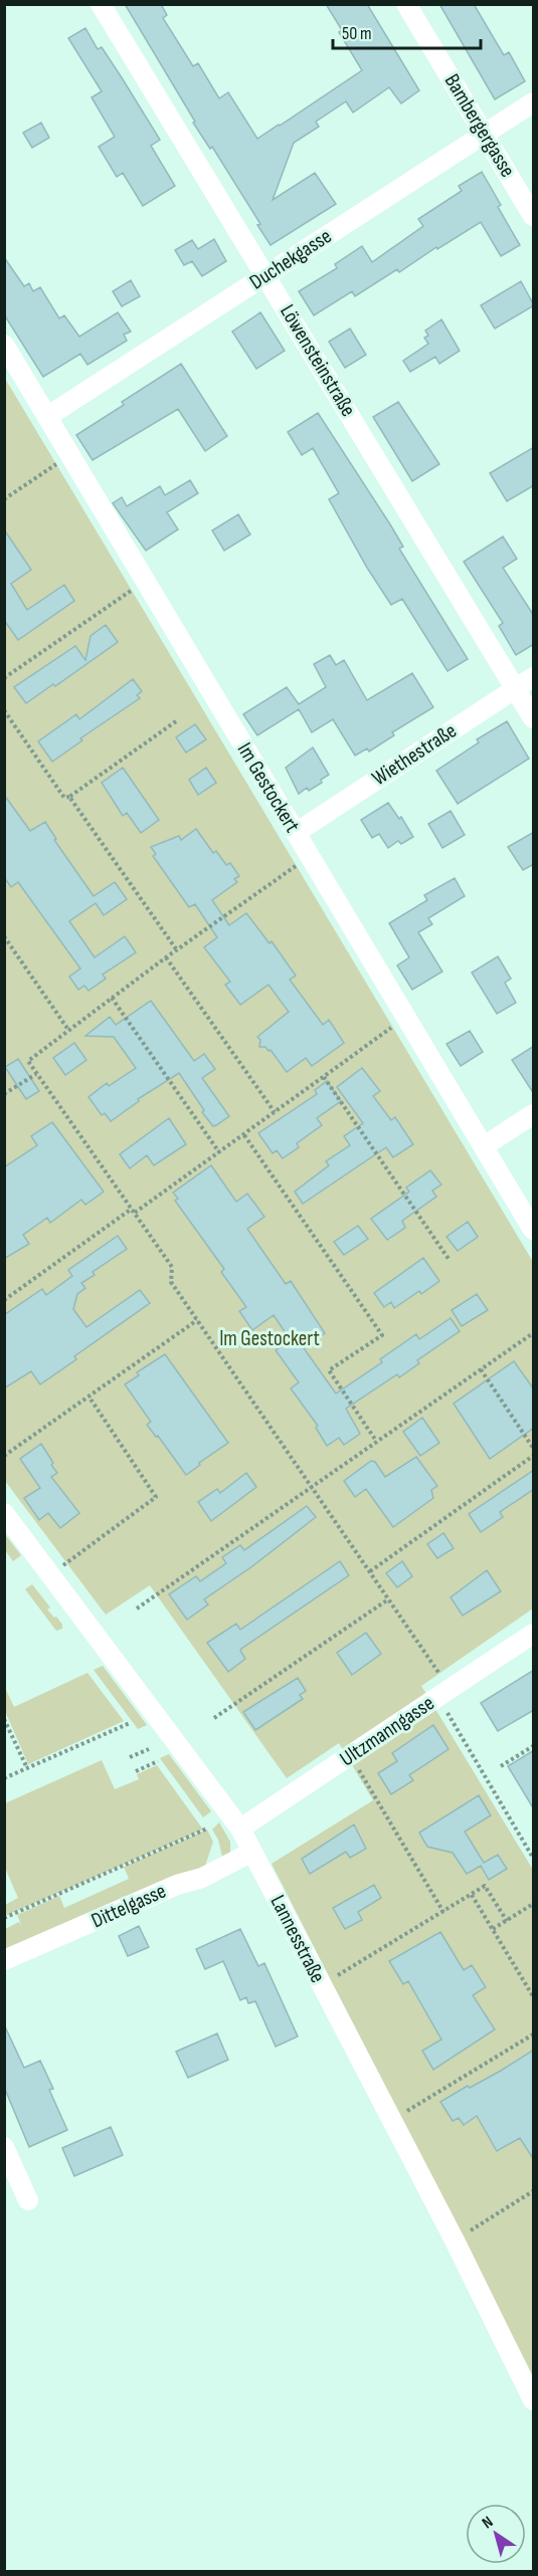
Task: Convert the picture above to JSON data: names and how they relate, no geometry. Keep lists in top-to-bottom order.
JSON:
{
  "streets": {
    "street": [
      "Bambergergasse",
      "Duchekgasse",
      "Löwensteinstraße",
      "Wiethestraße",
      "Im Gestockert",
      "Ultzmanngasse",
      "Dittelgasse",
      "Lannesstraße"
    ]
  },
  "crossings": [
    ["Bambergergasse", "Duchekgasse"],
    ["Duchekgasse", "Löwensteinstraße"],
    ["Duchekgasse", "Im Gestockert"],
    ["Löwensteinstraße", "Wiethestraße"],
    ["Wiethestraße", "Im Gestockert"],
    ["Ultzmanngasse", "Lannesstraße"],
    ["Dittelgasse", "Lannesstraße"]
  ],
  "parks": ["Im Gestockert"],
  "scale_bar": "50 m",
  "north": "top left"
}
